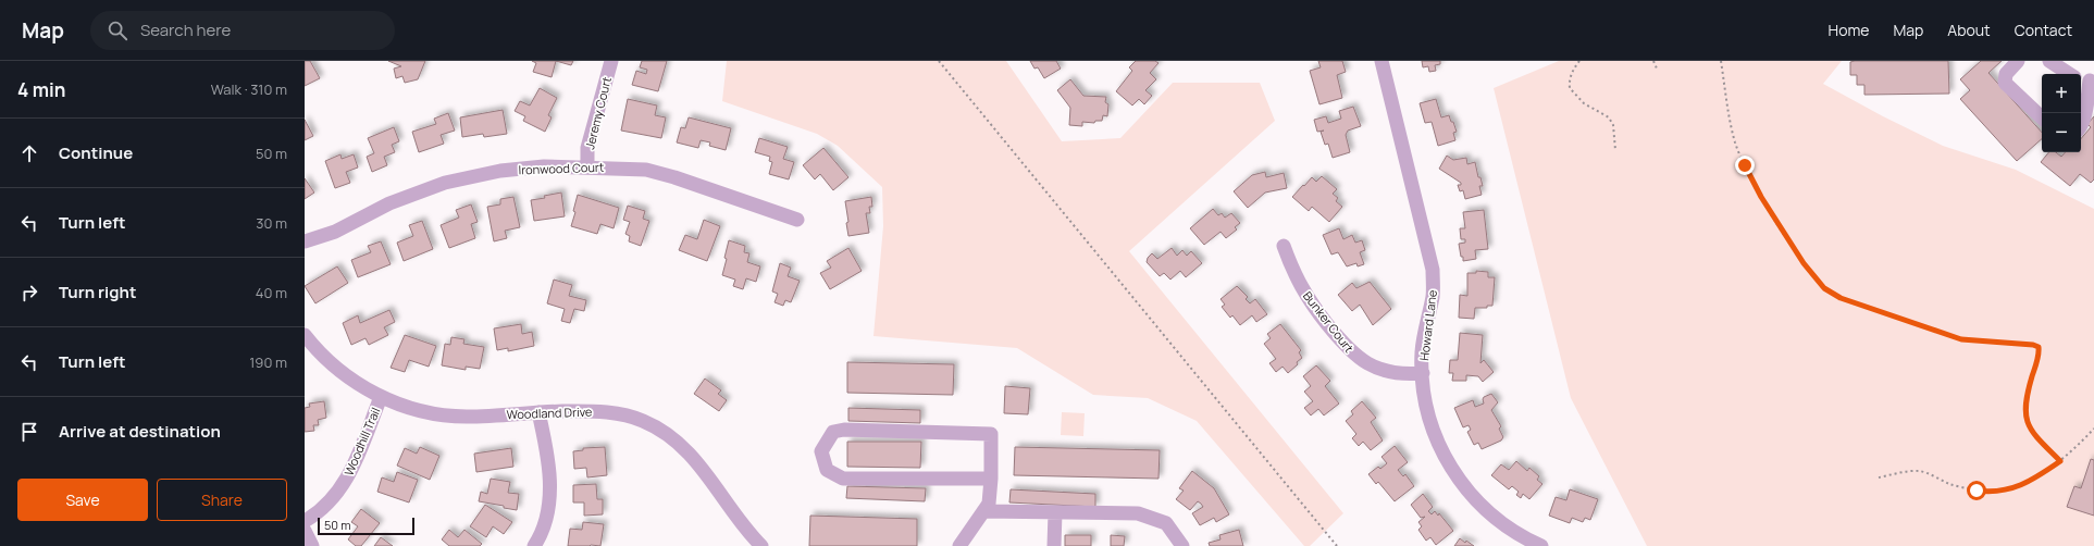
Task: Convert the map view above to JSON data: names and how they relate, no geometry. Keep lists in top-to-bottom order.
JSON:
{
  "streets": {
    "street": [
      "Jeremy Court",
      "Ironwood Court",
      "Bunker Court",
      "Howard Lane",
      "Woodland Drive",
      "Woodhill Trail"
    ]
  },
  "crossings": [
    ["Jeremy Court", "Ironwood Court"],
    ["Bunker Court", "Howard Lane"],
    ["Woodland Drive", "Woodhill Trail"]
  ],
  "scale_bar": "50 m",
  "page": {
    "header": "Map",
    "search": "Search here",
    "nav": [
      "Home",
      "Map",
      "About",
      "Contact"
    ],
    "heading": ["4 min", "Walk · 310 m"],
    "map_buttons": ["+", "−"],
    "list": [
      ["Continue", "50 m"],
      ["Turn left", "30 m"],
      ["Turn right", "40 m"],
      ["Turn left", "190 m"],
      "Arrive at destination"
    ],
    "buttons": ["Save", "Share"],
    "scale": "50 m"
  }
}
